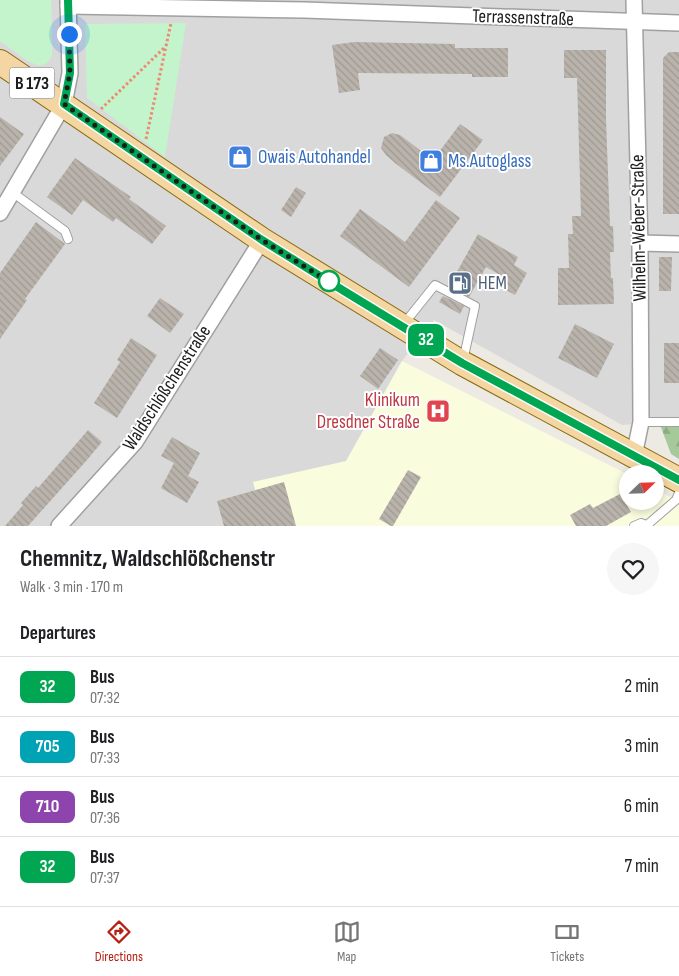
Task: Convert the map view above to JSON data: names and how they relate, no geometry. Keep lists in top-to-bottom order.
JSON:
{
  "streets": {
    "main road": ["B 173"],
    "street": ["Terrassenstraße", "Wilhelm-Weber-Straße", "Waldschlößchenstraße"]
  },
  "crossings": [
    ["Terrassenstraße", "Wilhelm-Weber-Straße"],
    ["B 173", "Wilhelm-Weber-Straße"],
    ["B 173", "Waldschlößchenstraße"]
  ],
  "places": {
    "shop": ["Owais Autohandel", "Ms.Autoglass"],
    "fuel station": ["HEM"],
    "hospital": ["Klinikum Dresdner Straße"]
  },
  "lines": ["bus line 32"],
  "north": "top right",
  "page": {
    "on_map": "32",
    "heading": [
      ["Chemnitz, Waldschlößchenstr", "Walk · 3 min · 170 m"],
      "Departures"
    ],
    "list": [
      {
        "mark": "32",
        "name": "Bus",
        "note": "07:32",
        "value": "2 min"
      },
      {
        "mark": "705",
        "name": "Bus",
        "note": "07:33",
        "value": "3 min"
      },
      {
        "mark": "710",
        "name": "Bus",
        "note": "07:36",
        "value": "6 min"
      },
      {
        "mark": "32",
        "name": "Bus",
        "note": "07:37",
        "value": "7 min"
      }
    ],
    "tabs": ["Directions", "Map", "Tickets"]
  }
}
